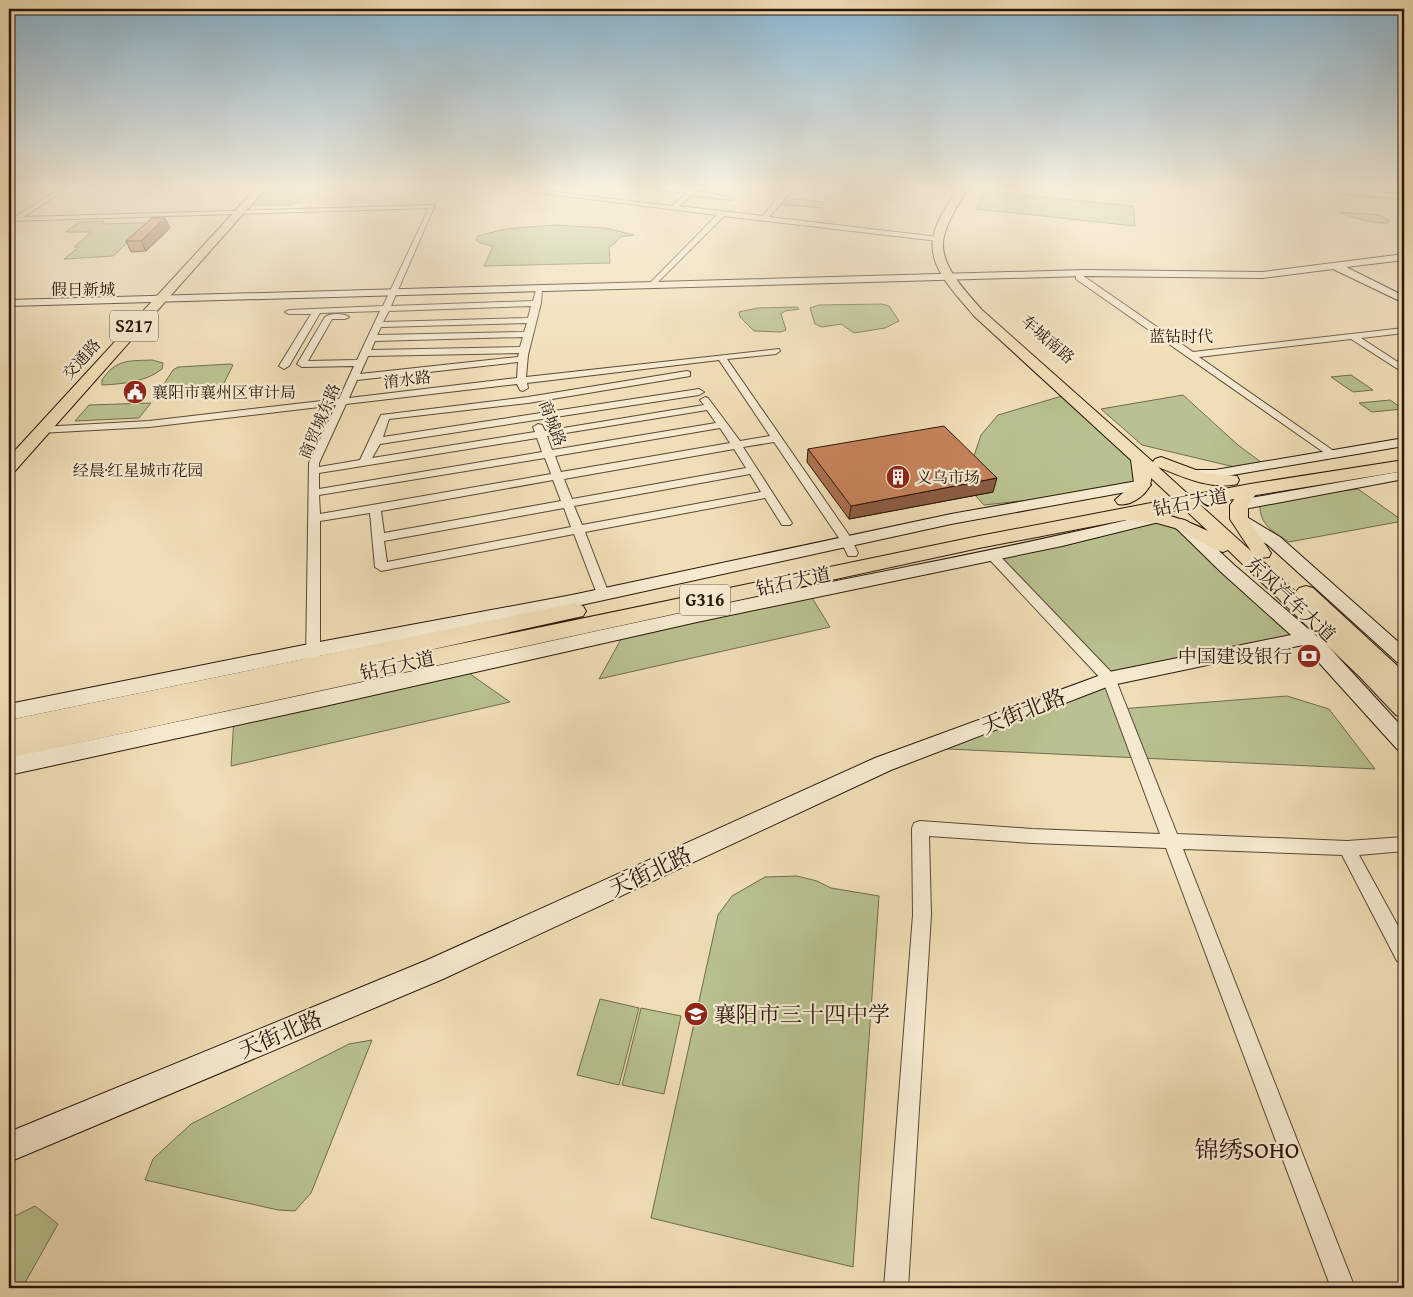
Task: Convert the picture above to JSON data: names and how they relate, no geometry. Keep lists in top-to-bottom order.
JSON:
{
  "streets": {
    "highway": ["钻石大道", "G316"],
    "main road": [
      "S217",
      "车城南路",
      "交通路",
      "东风汽车大道"
    ],
    "street": [
      "淯水路",
      "商贸城东路",
      "商城路",
      "天街北路"
    ]
  },
  "crossings": [
    ["车城南路", "钻石大道"],
    ["车城南路", "东风汽车大道"],
    ["交通路", "淯水路"],
    ["淯水路", "商贸城东路"],
    ["淯水路", "商城路"],
    ["商贸城东路", "钻石大道"],
    ["商城路", "钻石大道"],
    ["钻石大道", "东风汽车大道"]
  ],
  "districts": [
    "假日新城",
    "蓝钻时代",
    "经晨·红星城市花园",
    "锦绣SOHO"
  ],
  "places": {
    "public building": ["襄阳市襄州区审计局"],
    "building": ["义乌市场"],
    "bank": ["中国建设银行"],
    "school or university": ["襄阳市三十四中学"]
  }
}
